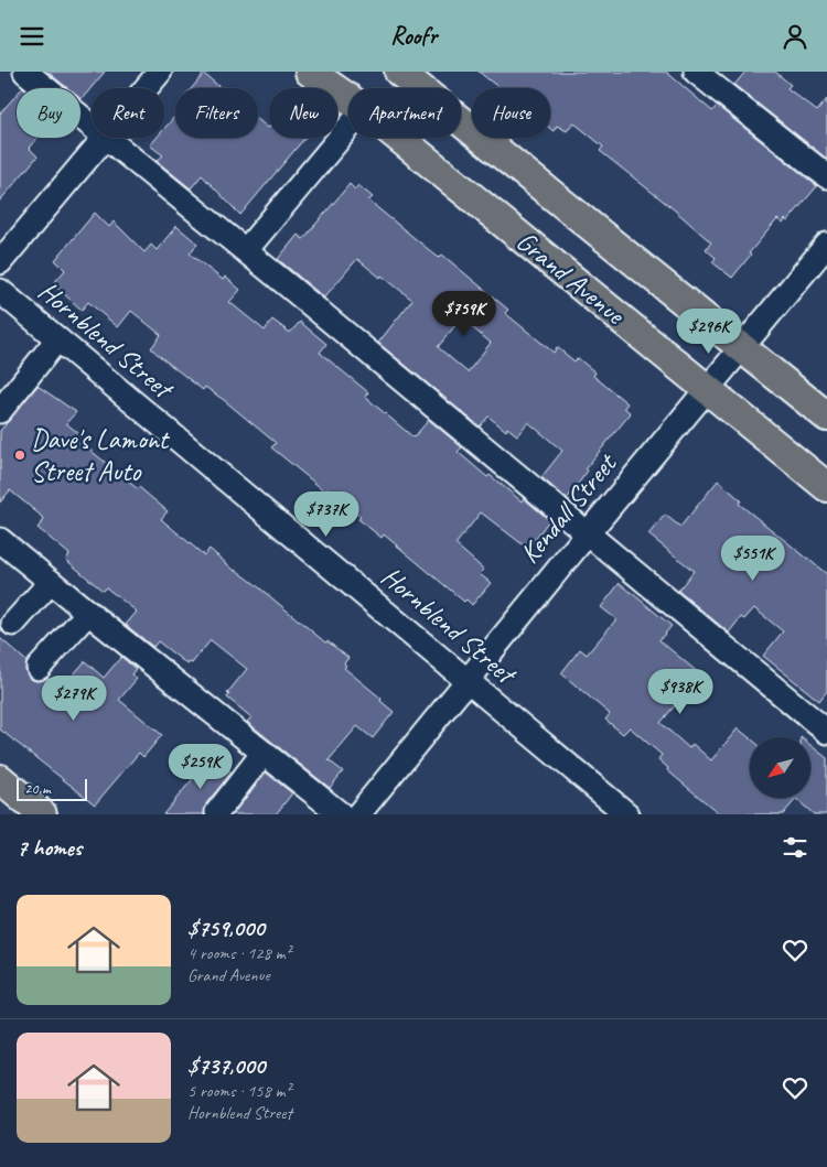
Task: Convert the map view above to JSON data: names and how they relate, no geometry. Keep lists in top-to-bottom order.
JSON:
{
  "streets": {
    "main road": ["Grand Avenue"],
    "street": ["Hornblend Street", "Kendall Street"]
  },
  "crossings": [
    ["Grand Avenue", "Kendall Street"],
    ["Hornblend Street", "Kendall Street"]
  ],
  "places": ["Dave's Lamont Street Auto"],
  "scale_bar": "20 m",
  "north": "bottom left",
  "page": {
    "header": "Roofr",
    "chip": [
      "Buy",
      "Rent",
      "Filters",
      "New",
      "Apartment",
      "House"
    ],
    "price": [
      "$759K",
      "$296K",
      "$737K",
      "$551K",
      "$938K",
      "$279K",
      "$259K"
    ],
    "scale": "20 m",
    "heading": "7 homes",
    "list": [
      {
        "name": "$759,000",
        "note": "4 rooms · 128 m² · Grand Avenue"
      },
      {
        "name": "$737,000",
        "note": "5 rooms · 158 m² · Hornblend Street"
      }
    ]
  }
}
